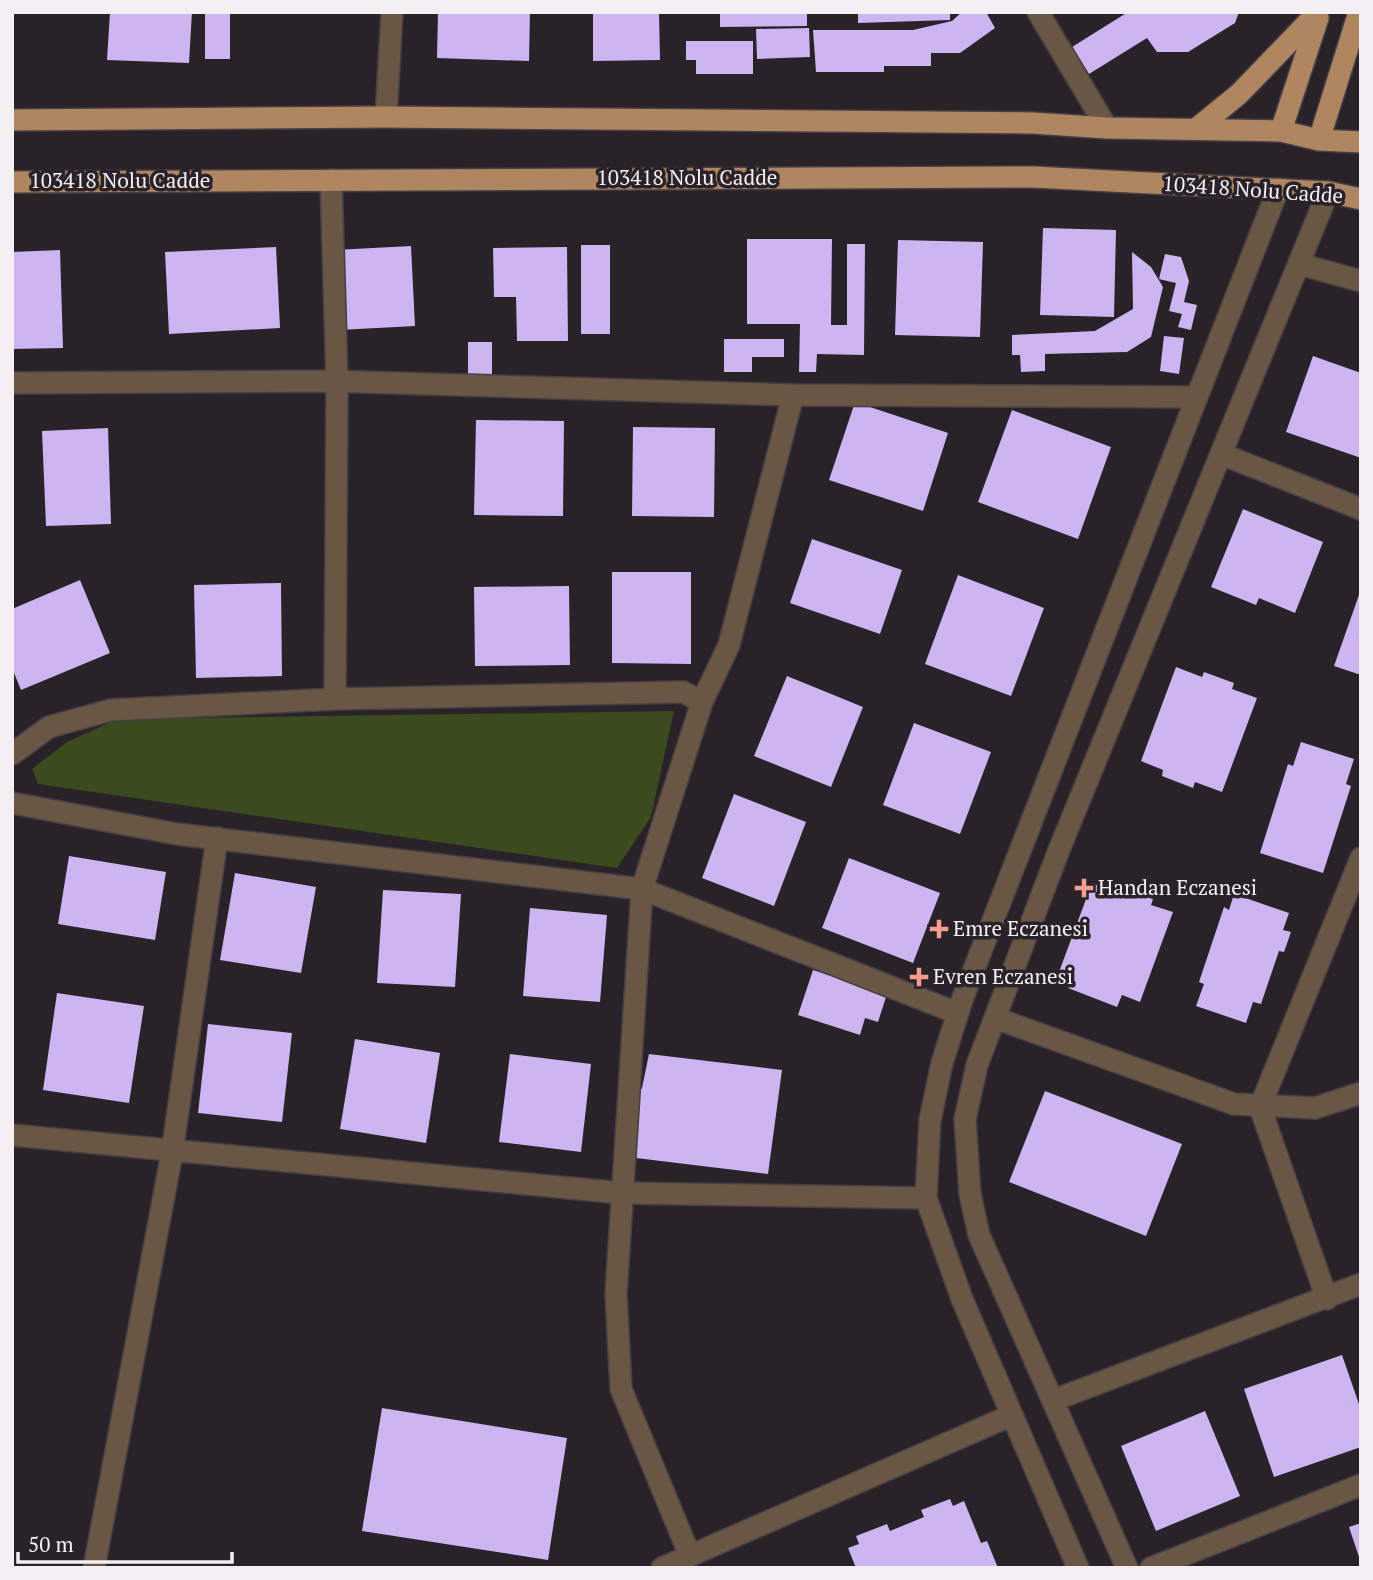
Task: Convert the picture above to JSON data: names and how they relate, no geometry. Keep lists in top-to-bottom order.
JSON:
{
  "streets": {
    "main road": ["103418 Nolu Cadde"]
  },
  "places": {
    "health": ["Handan Eczanesi", "Emre Eczanesi", "Evren Eczanesi"]
  },
  "scale_bar": "50 m"
}
